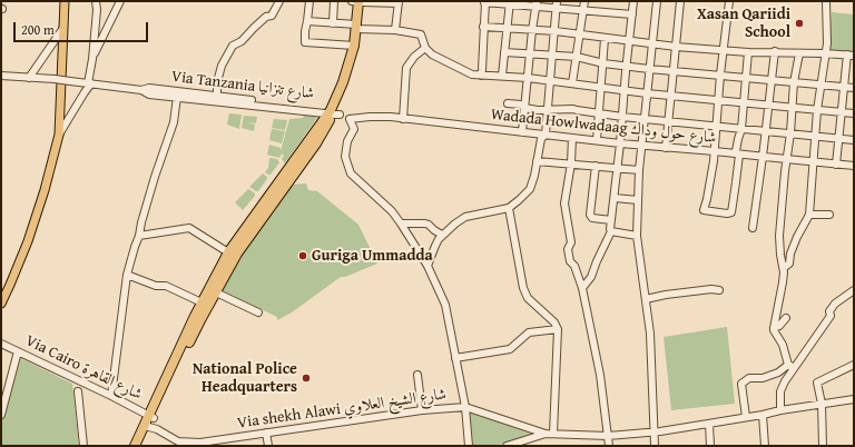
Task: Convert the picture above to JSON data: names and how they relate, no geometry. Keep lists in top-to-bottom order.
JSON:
{
  "streets": {
    "street": [
      "Via Tanzania شارع تنزانيا",
      "Wadada Howlwadaag شارع حول وداك",
      "Via Cairo شارع القاهرة",
      "Via shekh Alawi شارع الشيخ العلاوي"
    ]
  },
  "crossings": [
    ["Via Tanzania شارع تنزانيا", "Wadada Howlwadaag شارع حول وداك"],
    ["Via Cairo شارع القاهرة", "Via shekh Alawi شارع الشيخ العلاوي"]
  ],
  "places": ["Xasan Qariidi School", "Guriga Ummadda", "National Police Headquarters"],
  "scale_bar": "200 m"
}
